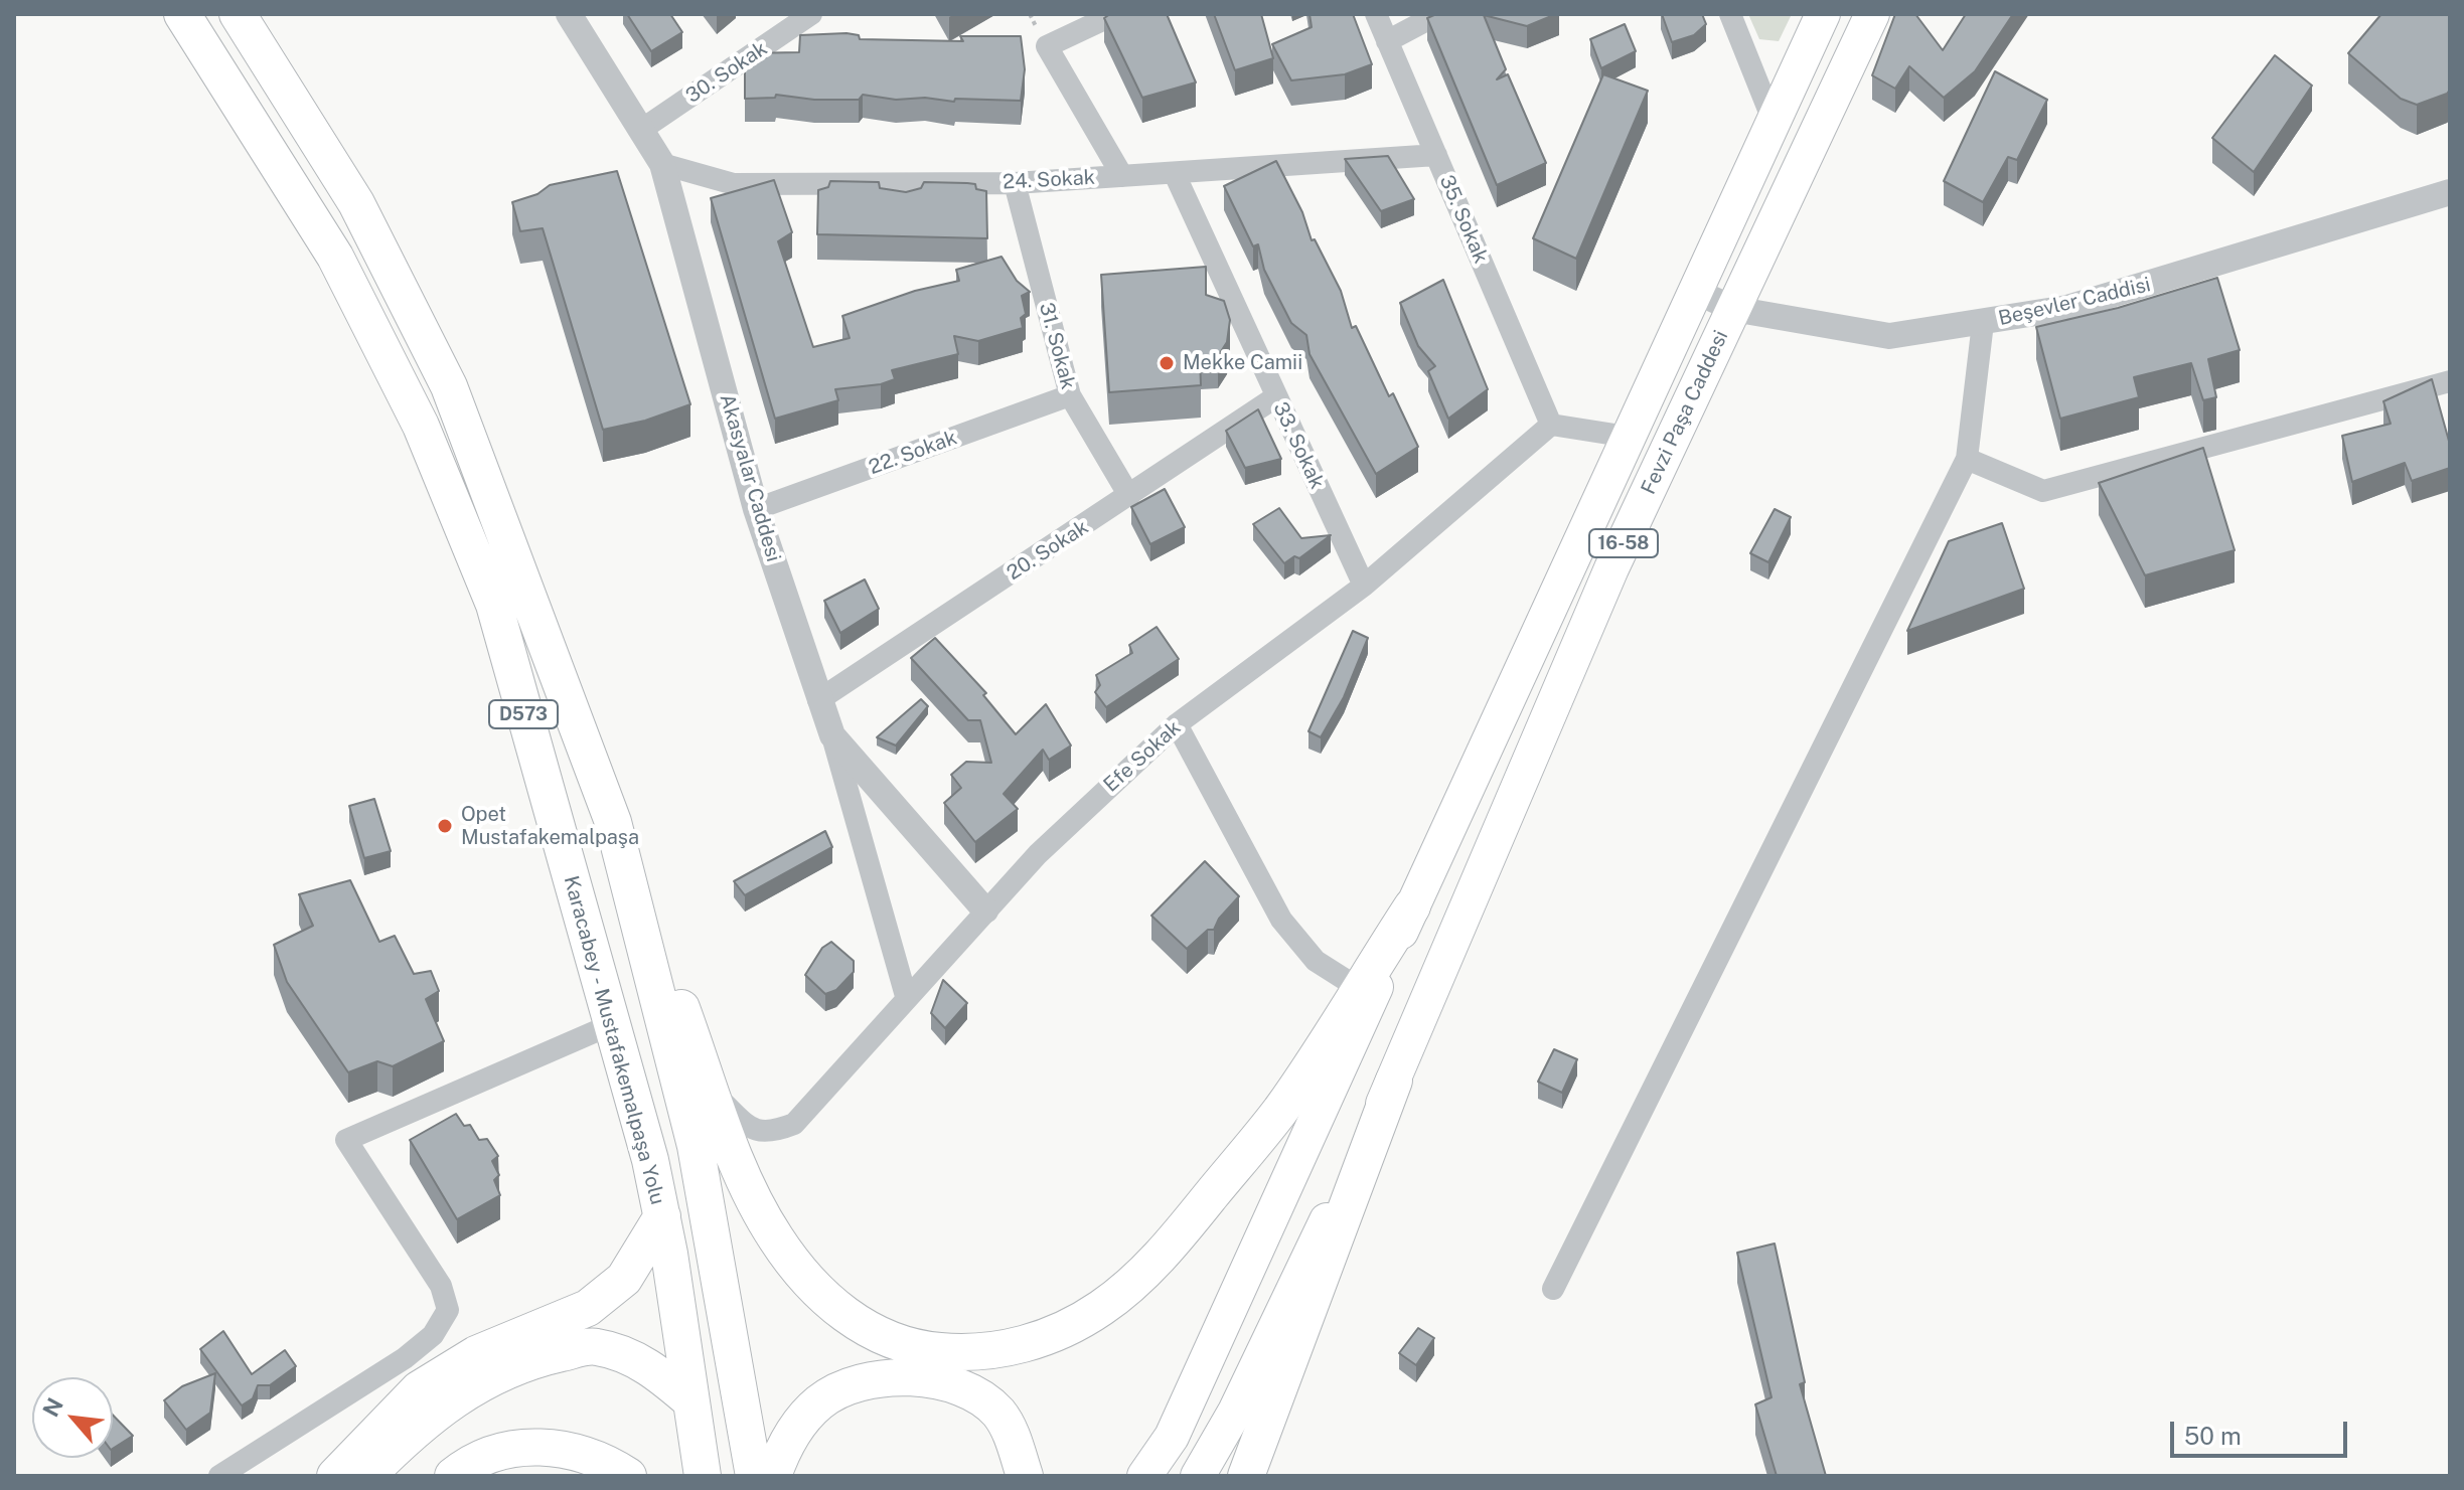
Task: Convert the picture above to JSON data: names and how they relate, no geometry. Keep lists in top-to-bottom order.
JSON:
{
  "streets": {
    "highway": ["D573", "Karacabey - Mustafakemalpaşa Yolu"],
    "main road": ["Fevzi Paşa Caddesi", "16-58"],
    "street": [
      "30. Sokak",
      "24. Sokak",
      "35. Sokak",
      "Beşevler Caddisi",
      "31. Sokak",
      "33. Sokak",
      "22. Sokak",
      "Akasyalar Caddesi",
      "20. Sokak",
      "Efe Sokak"
    ]
  },
  "crossings": [
    ["30. Sokak", "Akasyalar Caddesi"],
    ["24. Sokak", "35. Sokak"],
    ["24. Sokak", "31. Sokak"],
    ["24. Sokak", "33. Sokak"],
    ["24. Sokak", "Akasyalar Caddesi"],
    ["35. Sokak", "Efe Sokak"],
    ["Beşevler Caddisi", "Fevzi Paşa Caddesi"],
    ["31. Sokak", "22. Sokak"],
    ["31. Sokak", "20. Sokak"],
    ["33. Sokak", "20. Sokak"],
    ["33. Sokak", "Efe Sokak"],
    ["22. Sokak", "Akasyalar Caddesi"],
    ["Akasyalar Caddesi", "20. Sokak"],
    ["Akasyalar Caddesi", "Efe Sokak"]
  ],
  "places": ["Mekke Camii", "Opet Mustafakemalpaşa"],
  "scale_bar": "50 m",
  "north": "top left"
}
